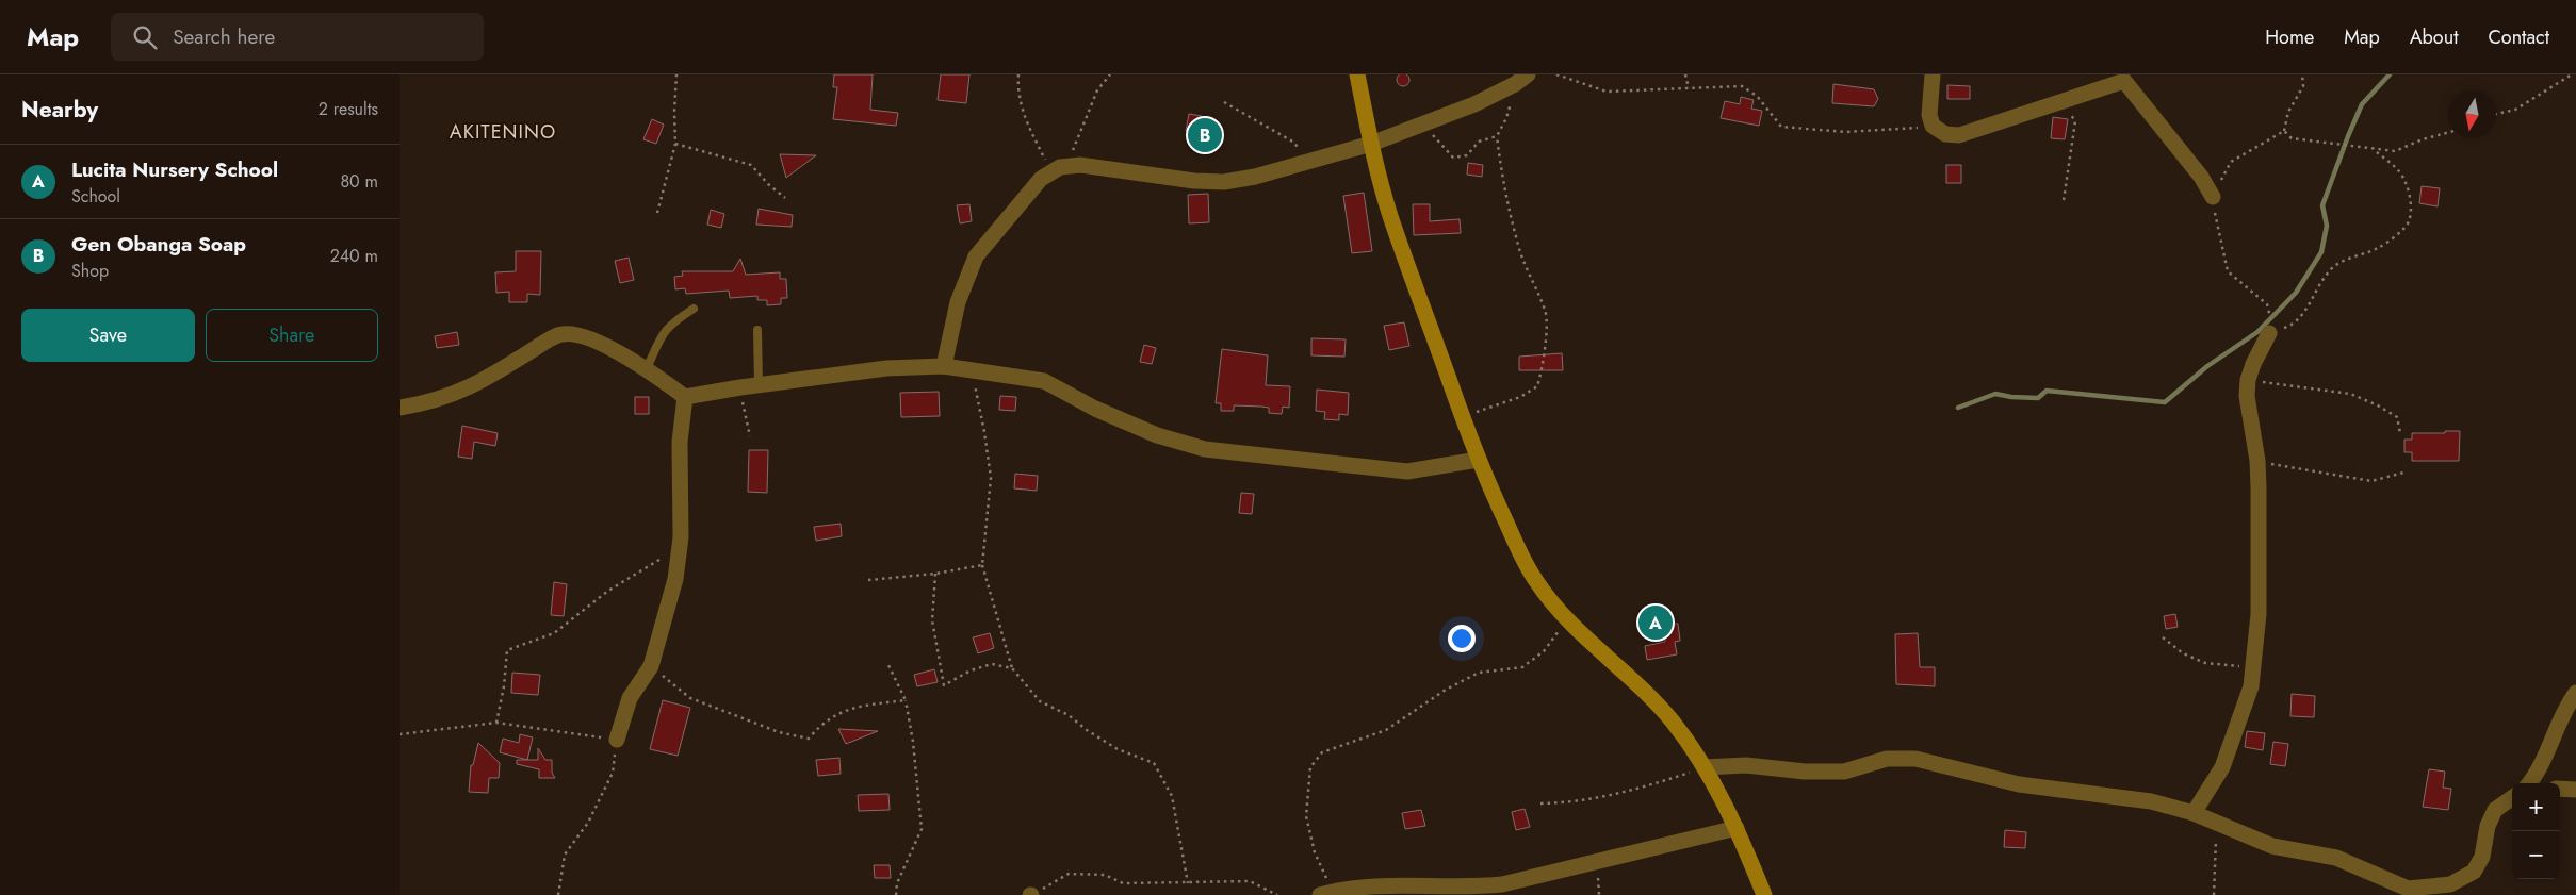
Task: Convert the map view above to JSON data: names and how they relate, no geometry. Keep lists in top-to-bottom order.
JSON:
{
  "districts": ["AKITENINO"],
  "north": "bottom",
  "page": {
    "header": "Map",
    "search": "Search here",
    "nav": [
      "Home",
      "Map",
      "About",
      "Contact"
    ],
    "heading": ["Nearby", "2 results"],
    "pins": ["B", "A"],
    "list": [
      {
        "mark": "A",
        "name": "Lucita Nursery School",
        "note": "School",
        "value": "80 m"
      },
      {
        "mark": "B",
        "name": "Gen Obanga Soap",
        "note": "Shop",
        "value": "240 m"
      }
    ],
    "buttons": ["Save", "Share"],
    "map_buttons": ["+", "−"]
  }
}
